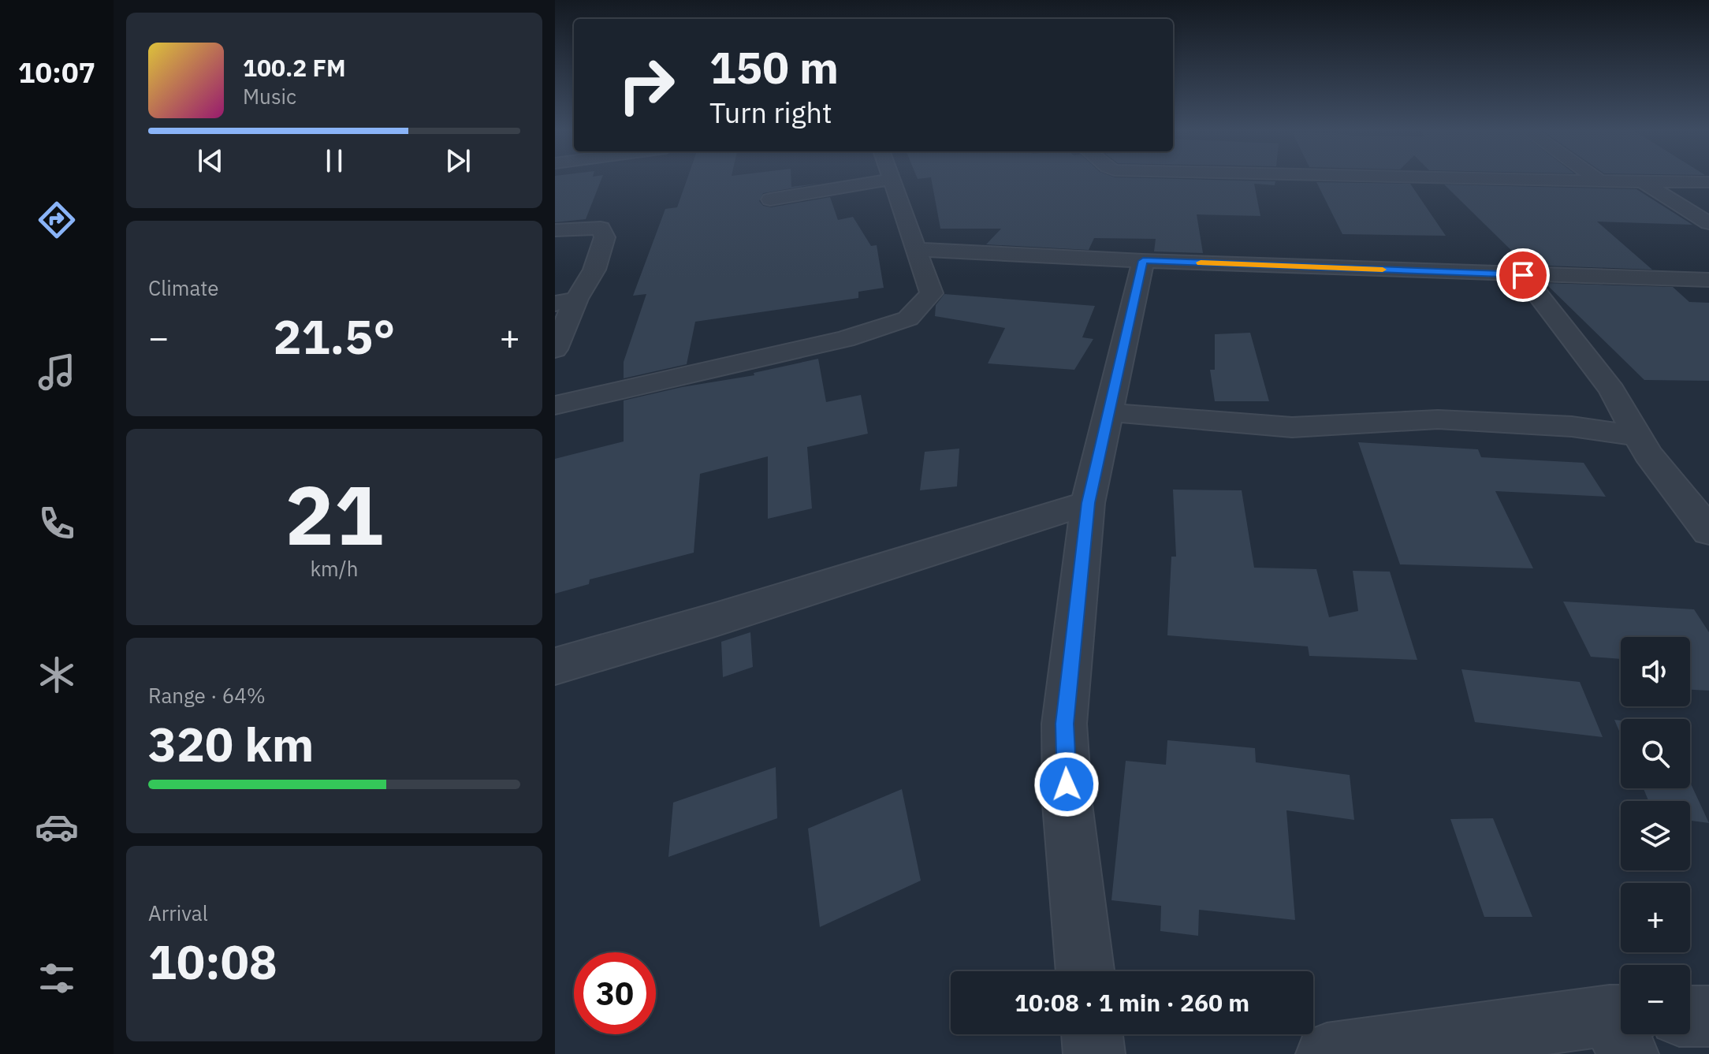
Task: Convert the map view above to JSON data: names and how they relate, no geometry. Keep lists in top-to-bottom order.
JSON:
{
  "page": {
    "tabs": "10:07",
    "turn": ["150 m", "Turn right"],
    "song": ["100.2 FM", "Music"],
    "tile": [
      "Climate",
      ["21", "km/h"],
      ["Range · 64%", "320 km"],
      ["Arrival", "10:08"]
    ],
    "heat": ["−", "21.5°", "+"],
    "map_buttons": ["+", "−"],
    "limit": "30",
    "trip": "10:08 · 1 min · 260 m"
  }
}
